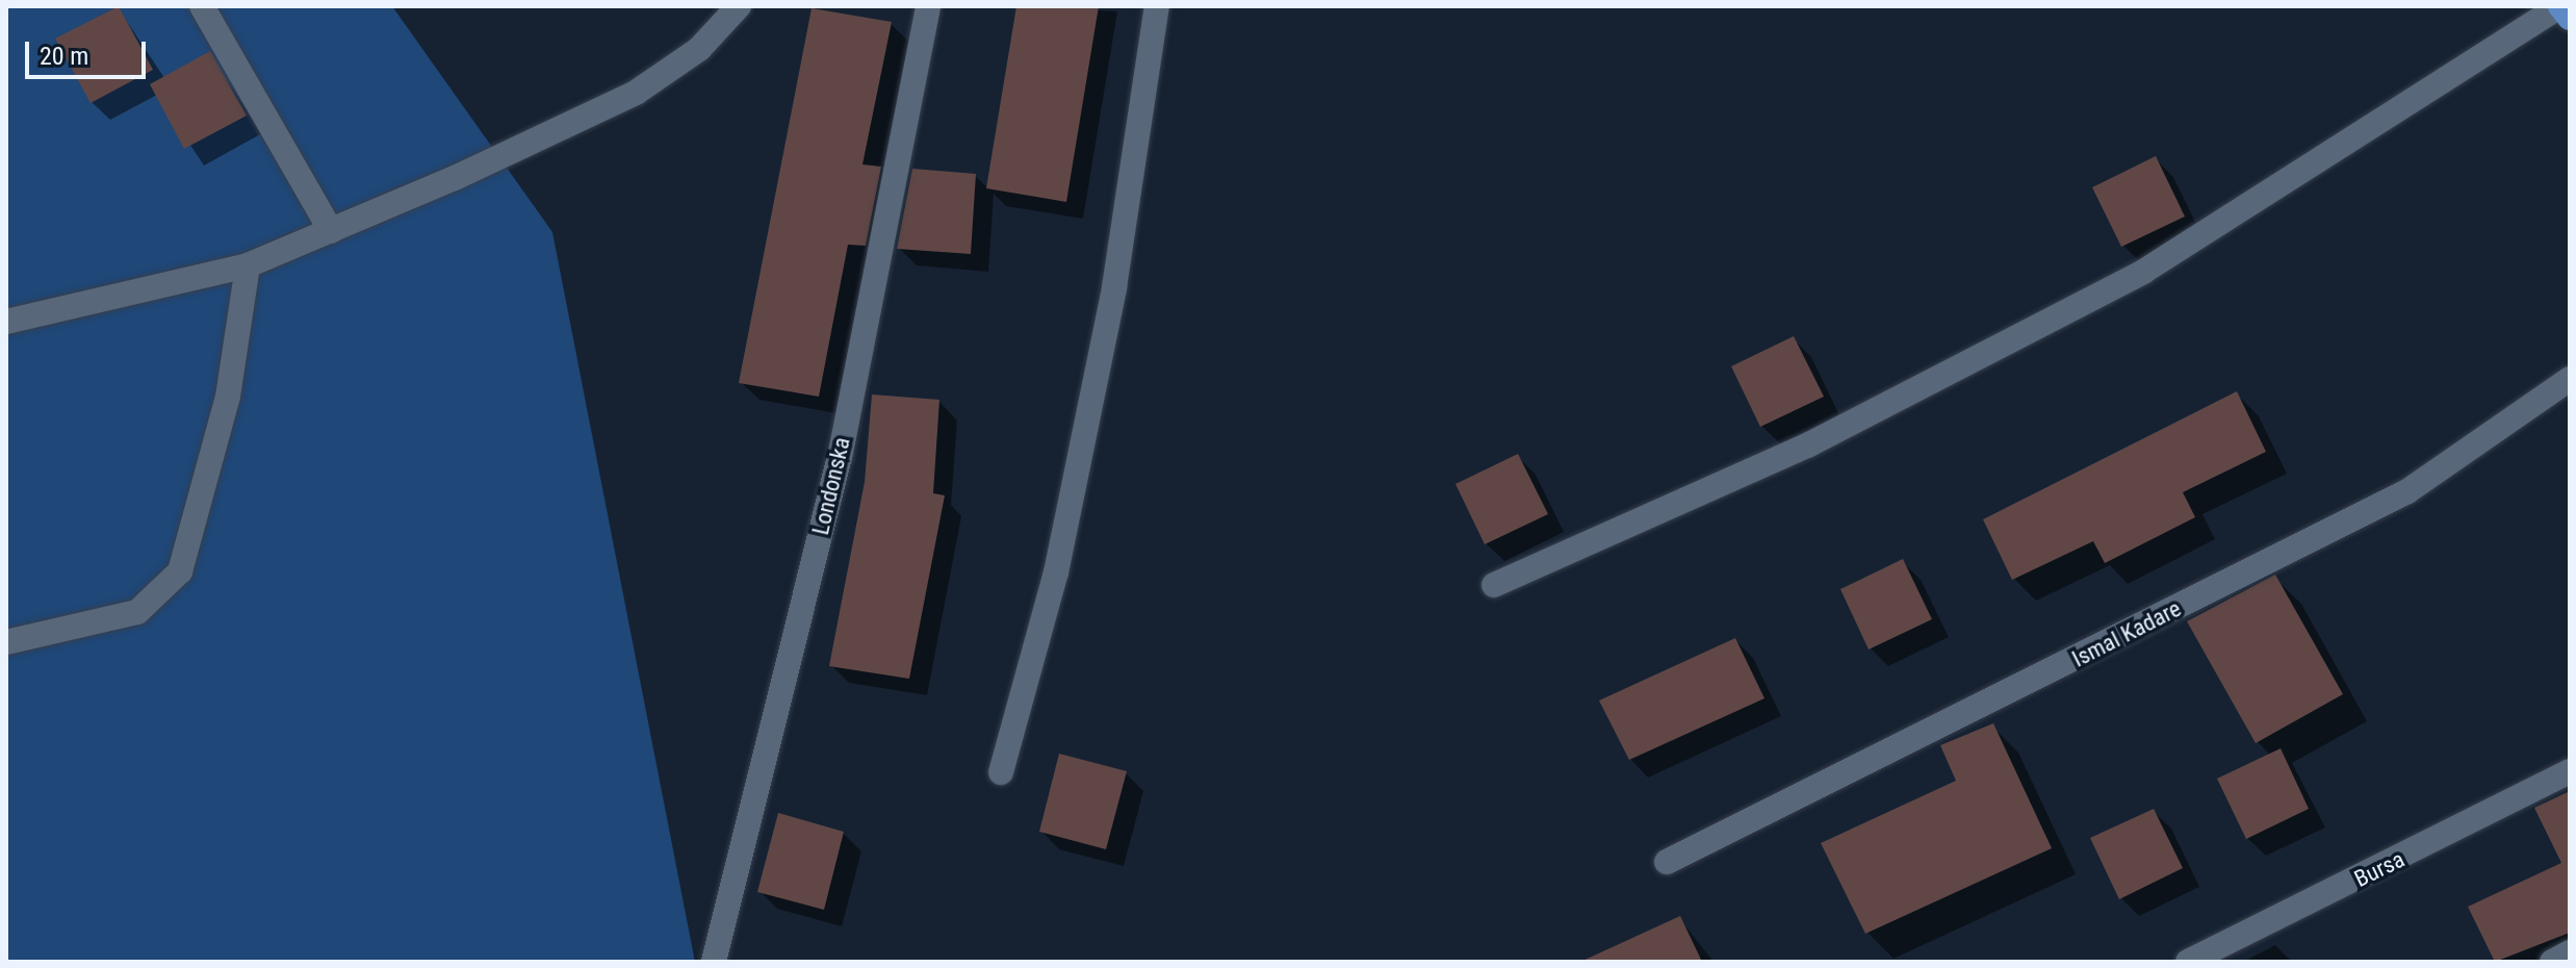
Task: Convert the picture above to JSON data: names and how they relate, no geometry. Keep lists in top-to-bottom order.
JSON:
{
  "streets": {
    "street": ["Londonska", "Ismal Kadare", "Bursa"]
  },
  "scale_bar": "20 m"
}
